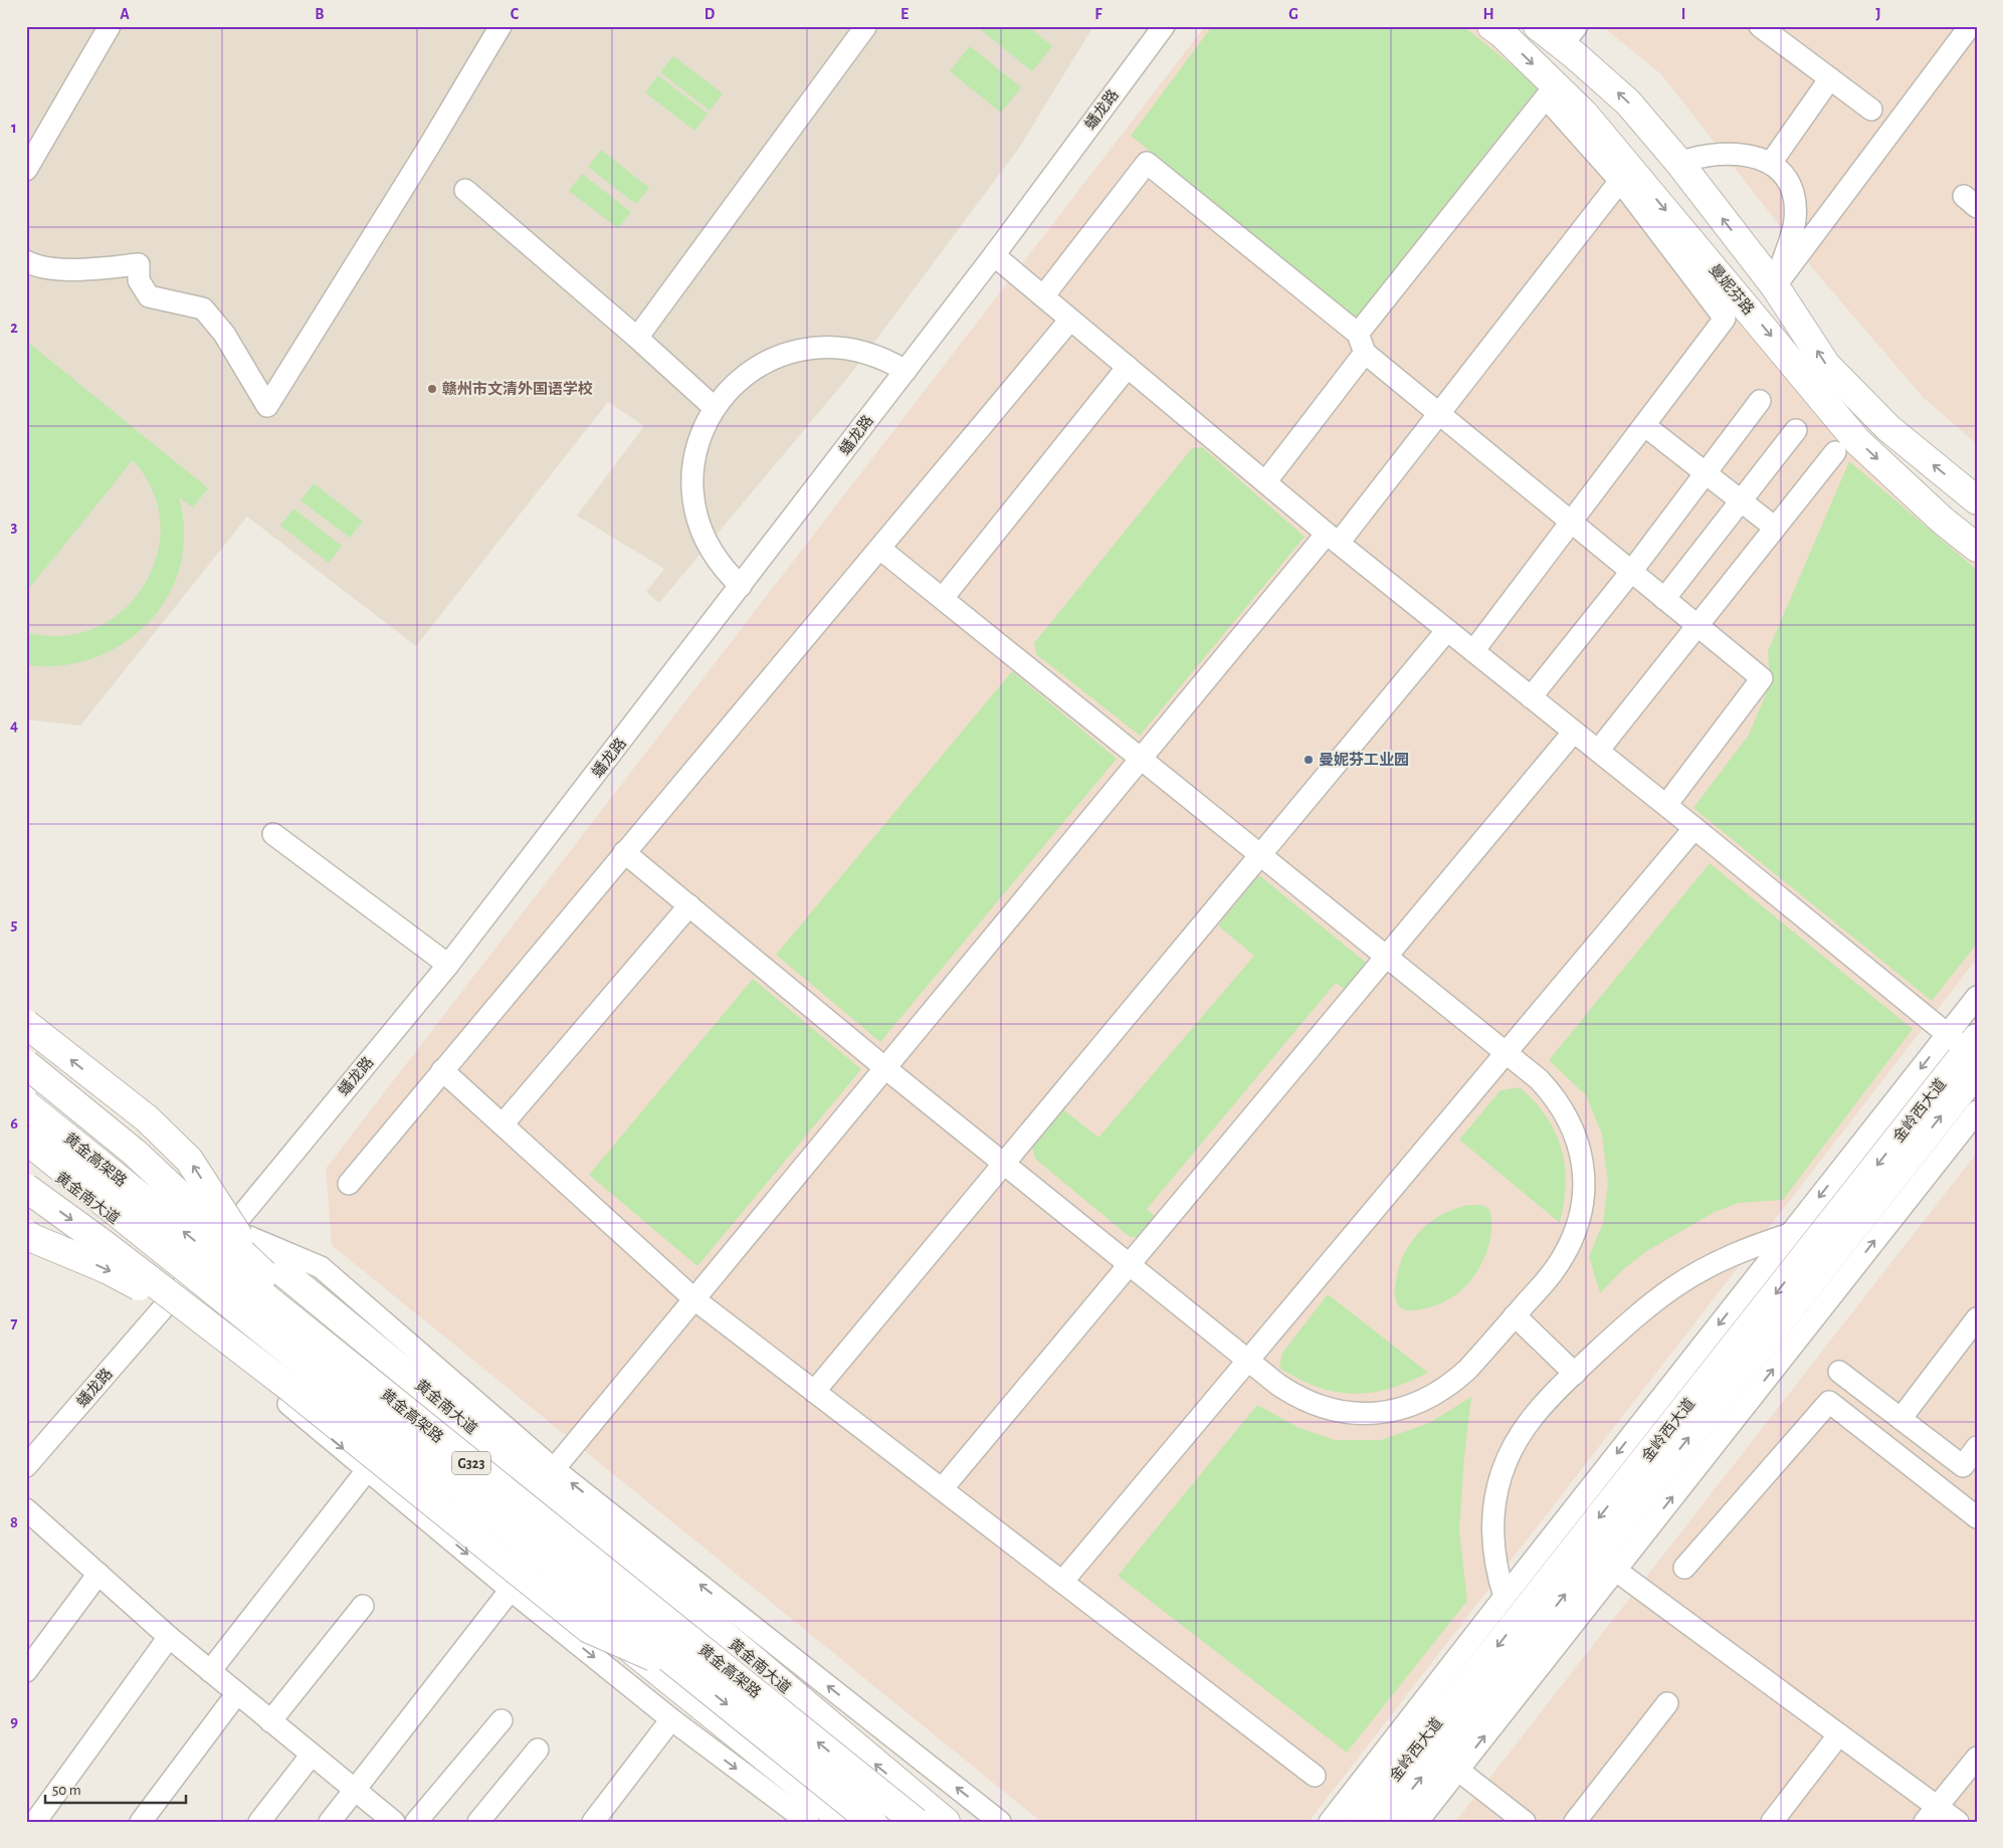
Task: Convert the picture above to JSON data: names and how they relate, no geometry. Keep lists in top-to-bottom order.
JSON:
{
  "streets": {
    "main road": [
      "曼妮芬路",
      "金岭西大道",
      "黄金高架路",
      "黄金南大道",
      "G323"
    ],
    "street": ["蟠龙路"]
  },
  "crossings": [
    ["蟠龙路", "黄金南大道"]
  ],
  "places": ["赣州市文清外国语学校", "曼妮芬工业园"],
  "scale_bar": "50 m",
  "grid": {
    "columns": [
      "A",
      "B",
      "C",
      "D",
      "E",
      "F",
      "G",
      "H",
      "I",
      "J"
    ],
    "rows": [
      "1",
      "2",
      "3",
      "4",
      "5",
      "6",
      "7",
      "8",
      "9"
    ]
  }
}
